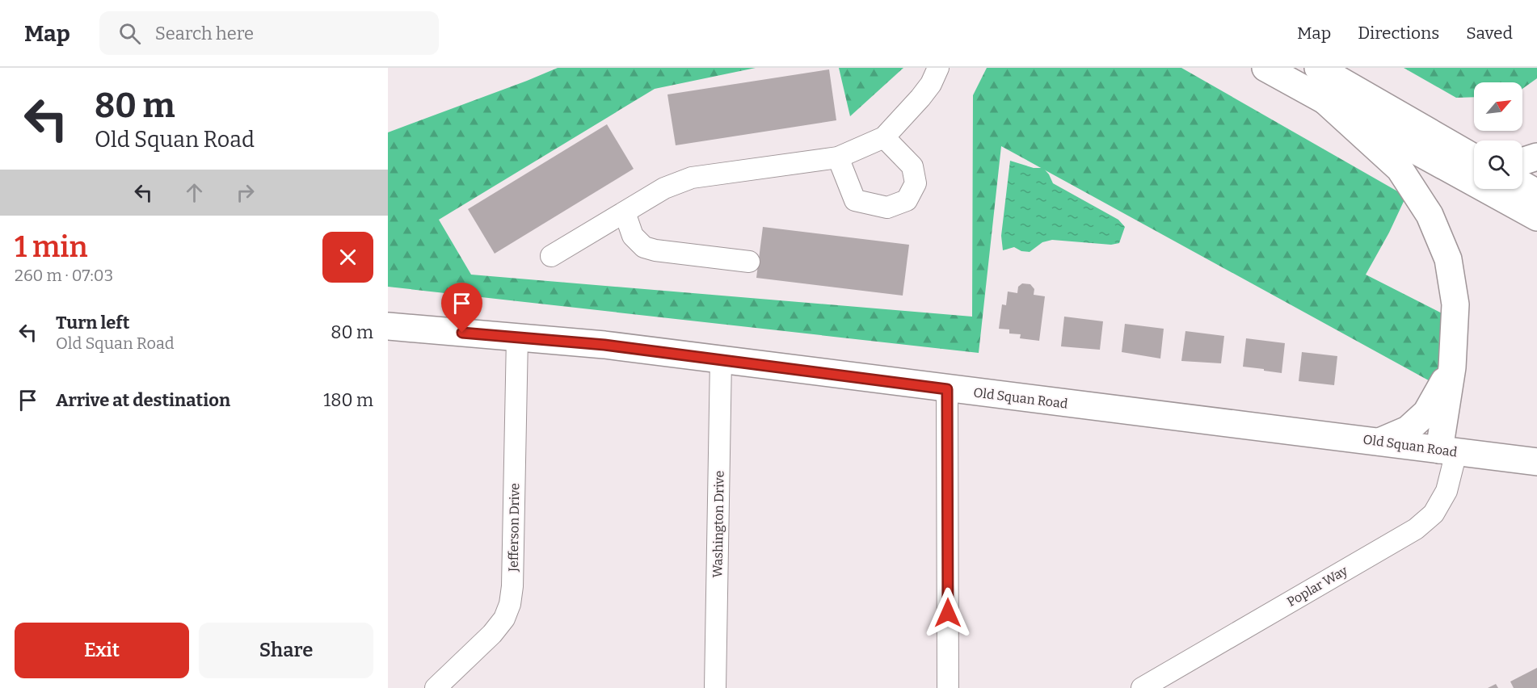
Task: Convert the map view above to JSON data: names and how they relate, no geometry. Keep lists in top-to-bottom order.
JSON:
{
  "streets": {
    "main road": ["Old Squan Road"],
    "street": ["Washington Drive", "Jefferson Drive", "Poplar Way"]
  },
  "crossings": [
    ["Old Squan Road", "Washington Drive"],
    ["Old Squan Road", "Jefferson Drive"],
    ["Old Squan Road", "Poplar Way"]
  ],
  "north": "top right",
  "page": {
    "header": "Map",
    "search": "Search here",
    "nav": ["Map", "Directions", "Saved"],
    "turn": ["80 m", "Old Squan Road"],
    "heading": ["1 min", "260 m · 07:03"],
    "list": [
      {
        "name": "Turn left",
        "note": "Old Squan Road",
        "value": "80 m"
      },
      {
        "name": "Arrive at destination",
        "value": "180 m"
      }
    ],
    "buttons": ["Exit", "Share"]
  }
}
